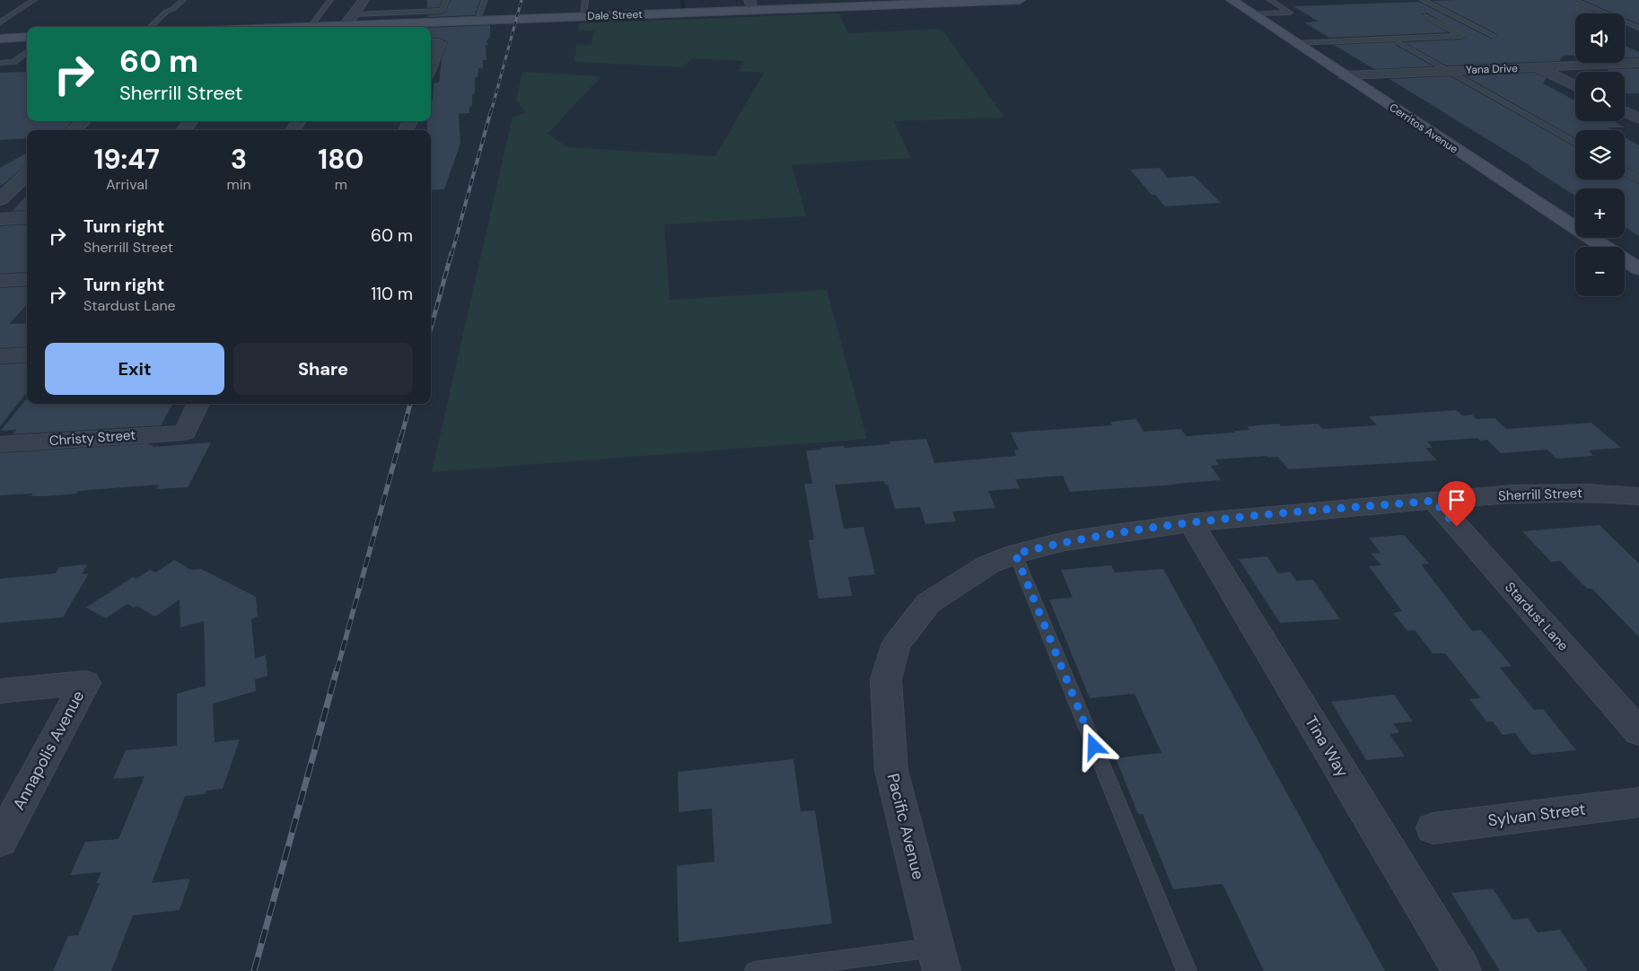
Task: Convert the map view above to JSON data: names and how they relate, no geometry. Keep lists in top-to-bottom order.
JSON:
{
  "streets": {
    "street": [
      "Dale Street",
      "Yana Drive",
      "Cerritos Avenue",
      "Christy Street",
      "Sherrill Street",
      "Stardust Lane",
      "Tina Way",
      "Annapolis Avenue",
      "Sylvan Street",
      "Pacific Avenue"
    ]
  },
  "crossings": [
    ["Yana Drive", "Cerritos Avenue"],
    ["Sherrill Street", "Stardust Lane"],
    ["Sherrill Street", "Tina Way"],
    ["Sherrill Street", "Pacific Avenue"]
  ],
  "page": {
    "map_buttons": ["+", "−"],
    "turn": ["60 m", "Sherrill Street"],
    "eta": [
      "19:47",
      "Arrival",
      "3",
      "min",
      "180",
      "m"
    ],
    "list": [
      {
        "name": "Turn right",
        "note": "Sherrill Street",
        "value": "60 m"
      },
      {
        "name": "Turn right",
        "note": "Stardust Lane",
        "value": "110 m"
      }
    ],
    "buttons": ["Exit", "Share"]
  }
}
